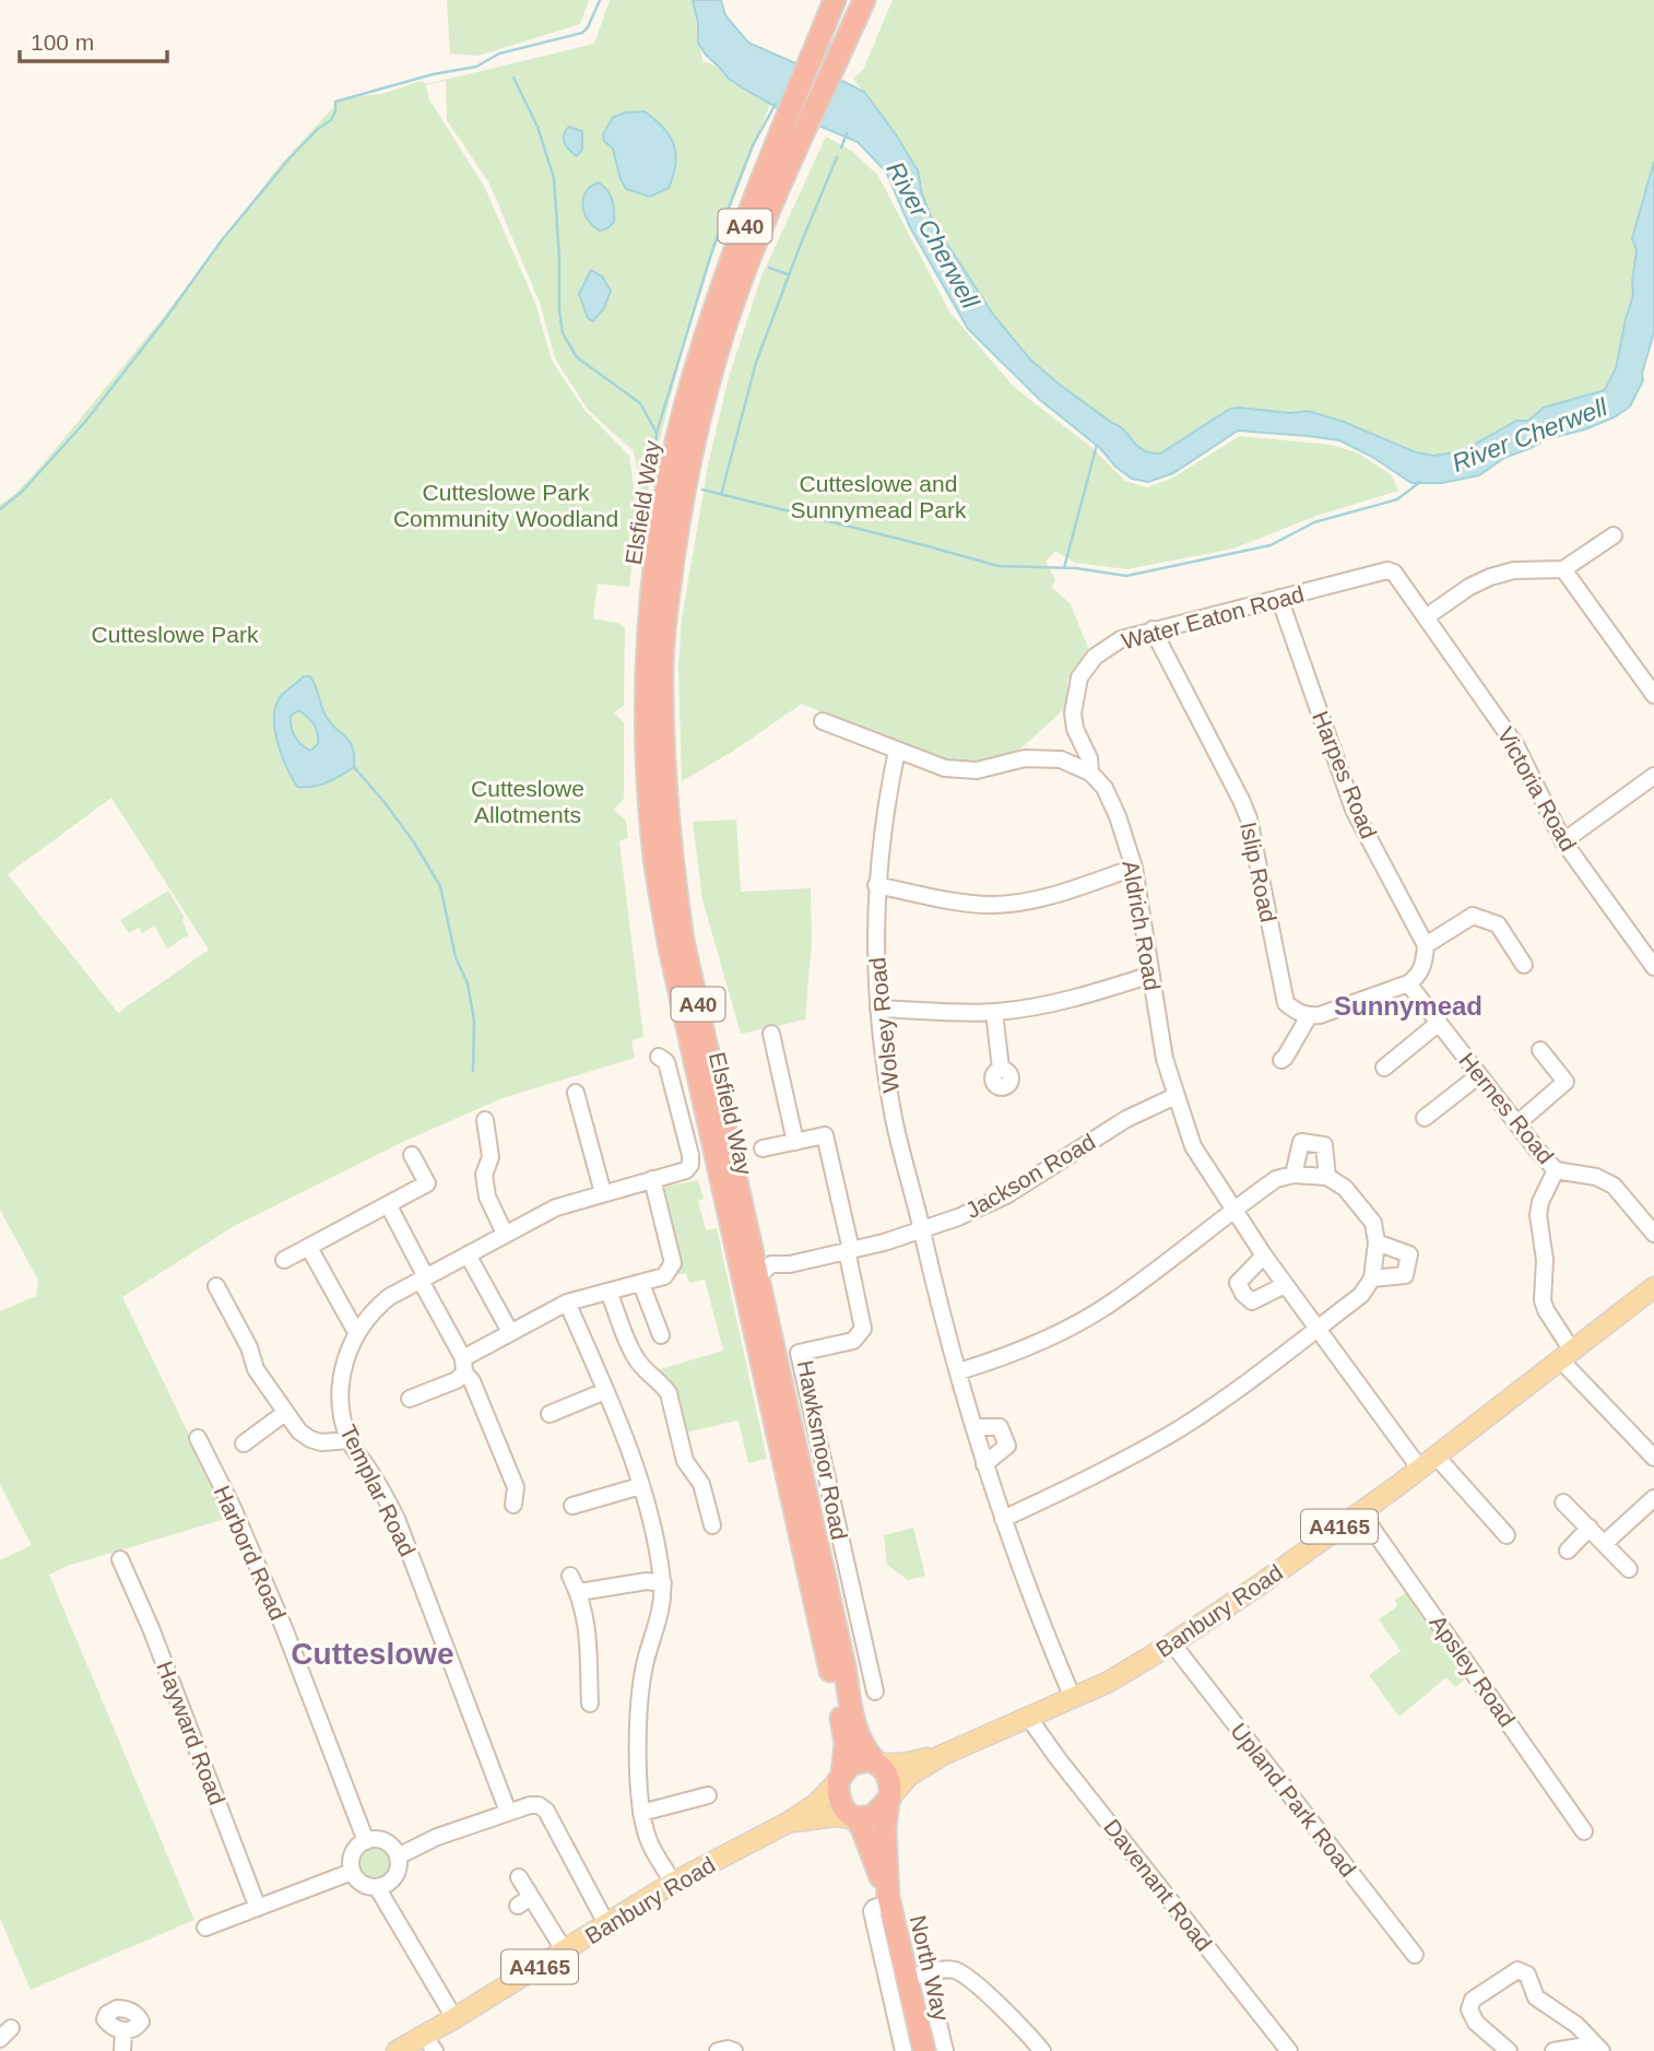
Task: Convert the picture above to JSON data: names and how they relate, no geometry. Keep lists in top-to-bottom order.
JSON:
{
  "streets": {
    "highway": ["A40", "Elsfield Way", "North Way"],
    "main road": ["A4165", "Banbury Road"],
    "street": [
      "Water Eaton Road",
      "Harpes Road",
      "Victoria Road",
      "Islip Road",
      "Aldrich Road",
      "Wolsey Road",
      "Hernes Road",
      "Jackson Road",
      "Hawksmoor Road",
      "Templar Road",
      "Harbord Road",
      "Apsley Road",
      "Hayward Road",
      "Upland Park Road",
      "Davenant Road"
    ]
  },
  "crossings": [
    ["A40", "Elsfield Way"],
    ["Elsfield Way", "Jackson Road"],
    ["Elsfield Way", "Banbury Road"],
    ["Elsfield Way", "North Way"],
    ["Water Eaton Road", "Harpes Road"],
    ["Water Eaton Road", "Victoria Road"],
    ["Water Eaton Road", "Islip Road"],
    ["Water Eaton Road", "Aldrich Road"],
    ["Aldrich Road", "Jackson Road"],
    ["Aldrich Road", "Banbury Road"],
    ["Wolsey Road", "Jackson Road"],
    ["Wolsey Road", "Banbury Road"],
    ["Jackson Road", "Hawksmoor Road"],
    ["Banbury Road", "Apsley Road"],
    ["Banbury Road", "Upland Park Road"],
    ["Banbury Road", "Davenant Road"],
    ["Banbury Road", "North Way"]
  ],
  "districts": ["Sunnymead", "Cutteslowe"],
  "water": ["River Cherwell"],
  "parks": [
    "Cutteslowe and Sunnymead Park",
    "Cutteslowe Park Community Woodland",
    "Cutteslowe Park",
    "Cutteslowe Allotments"
  ],
  "scale_bar": "100 m"
}
